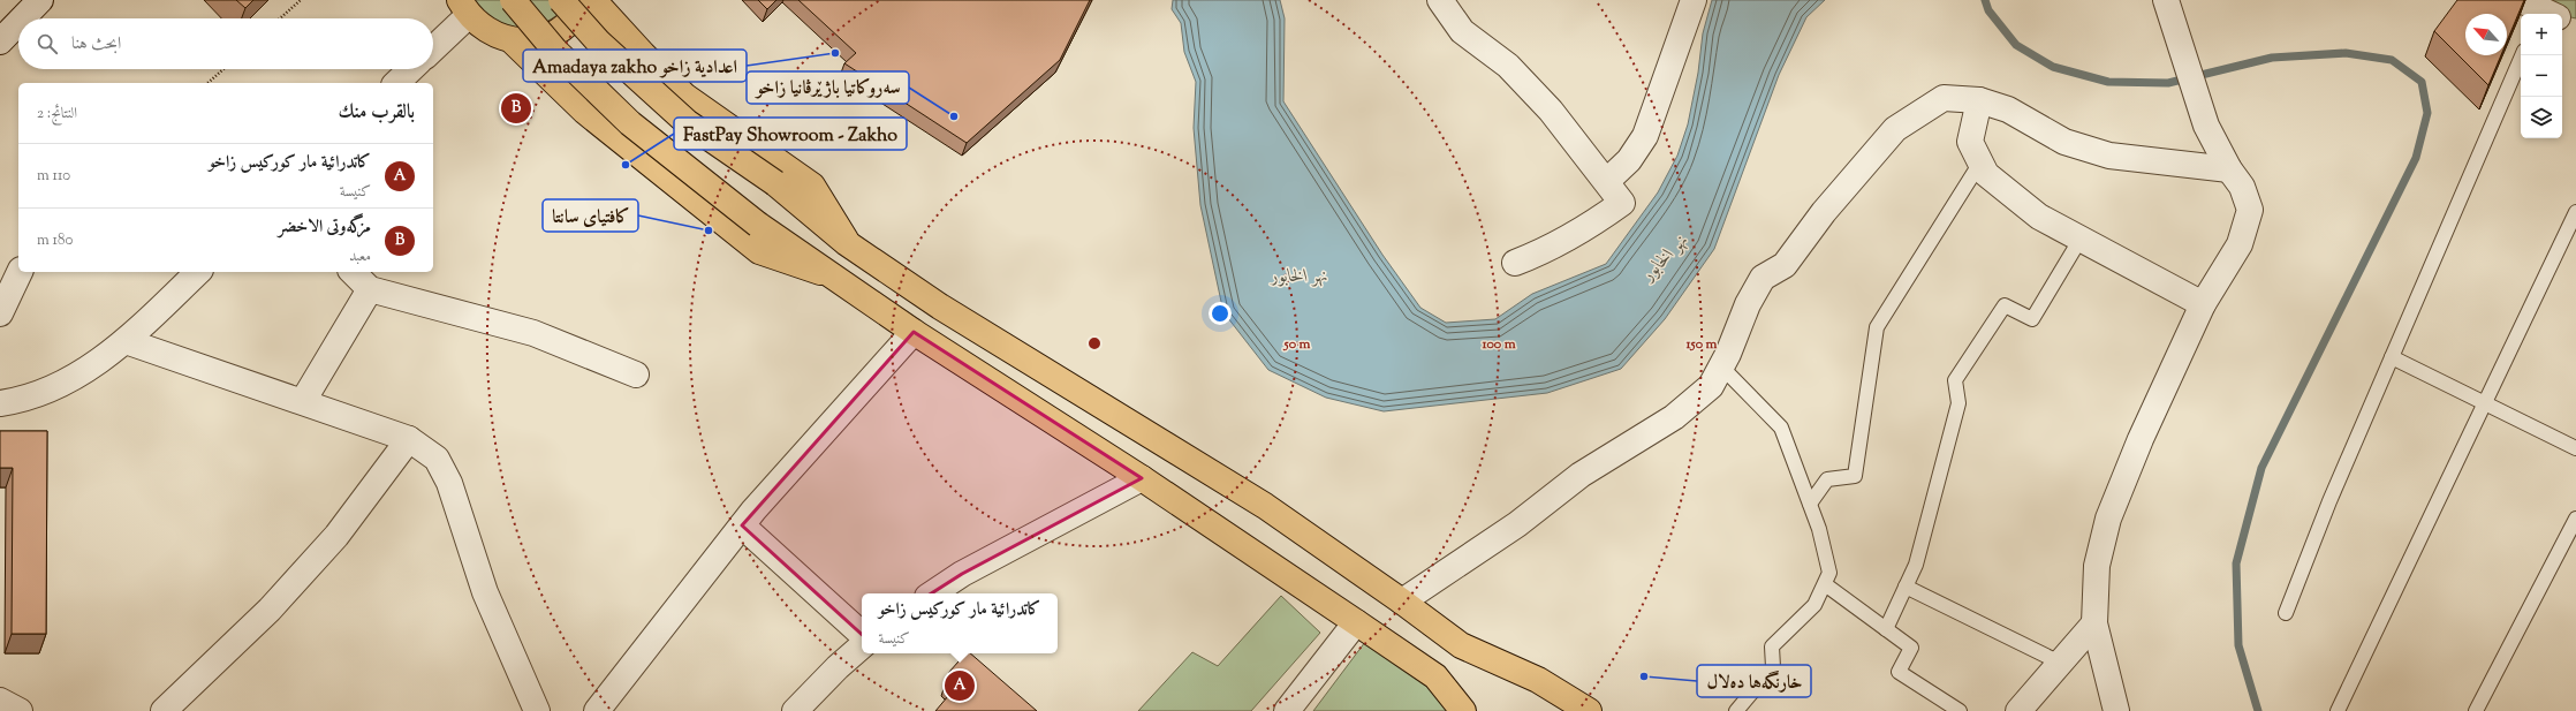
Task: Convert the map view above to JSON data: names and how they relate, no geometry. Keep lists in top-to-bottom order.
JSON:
{
  "water": ["نهر الخابور"],
  "places": [
    "Amadaya zakho اعدادية زاخو",
    "سه‌روكاتيا باژێرڤانيا زاخو",
    "FastPay Showroom - Zakho",
    "کافتیای سانتا",
    "خارنگەها دەلال"
  ],
  "north": "top left",
  "page": {
    "map_buttons": ["+", "−"],
    "search": "ابحث هنا",
    "heading": ["بالقرب منك", "النتائج: 2"],
    "pins": ["B", "A"],
    "list": [
      {
        "mark": "A",
        "name": "كاتدرائية مار كوركيس زاخو",
        "note": "كنيسة",
        "value": "110 m"
      },
      {
        "mark": "B",
        "name": "مزگەوتی الاخضر",
        "note": "معبد",
        "value": "180 m"
      }
    ],
    "popup": ["كاتدرائية مار كوركيس زاخو", "كنيسة"]
  },
  "rings": ["50 m", "100 m", "150 m"]
}
